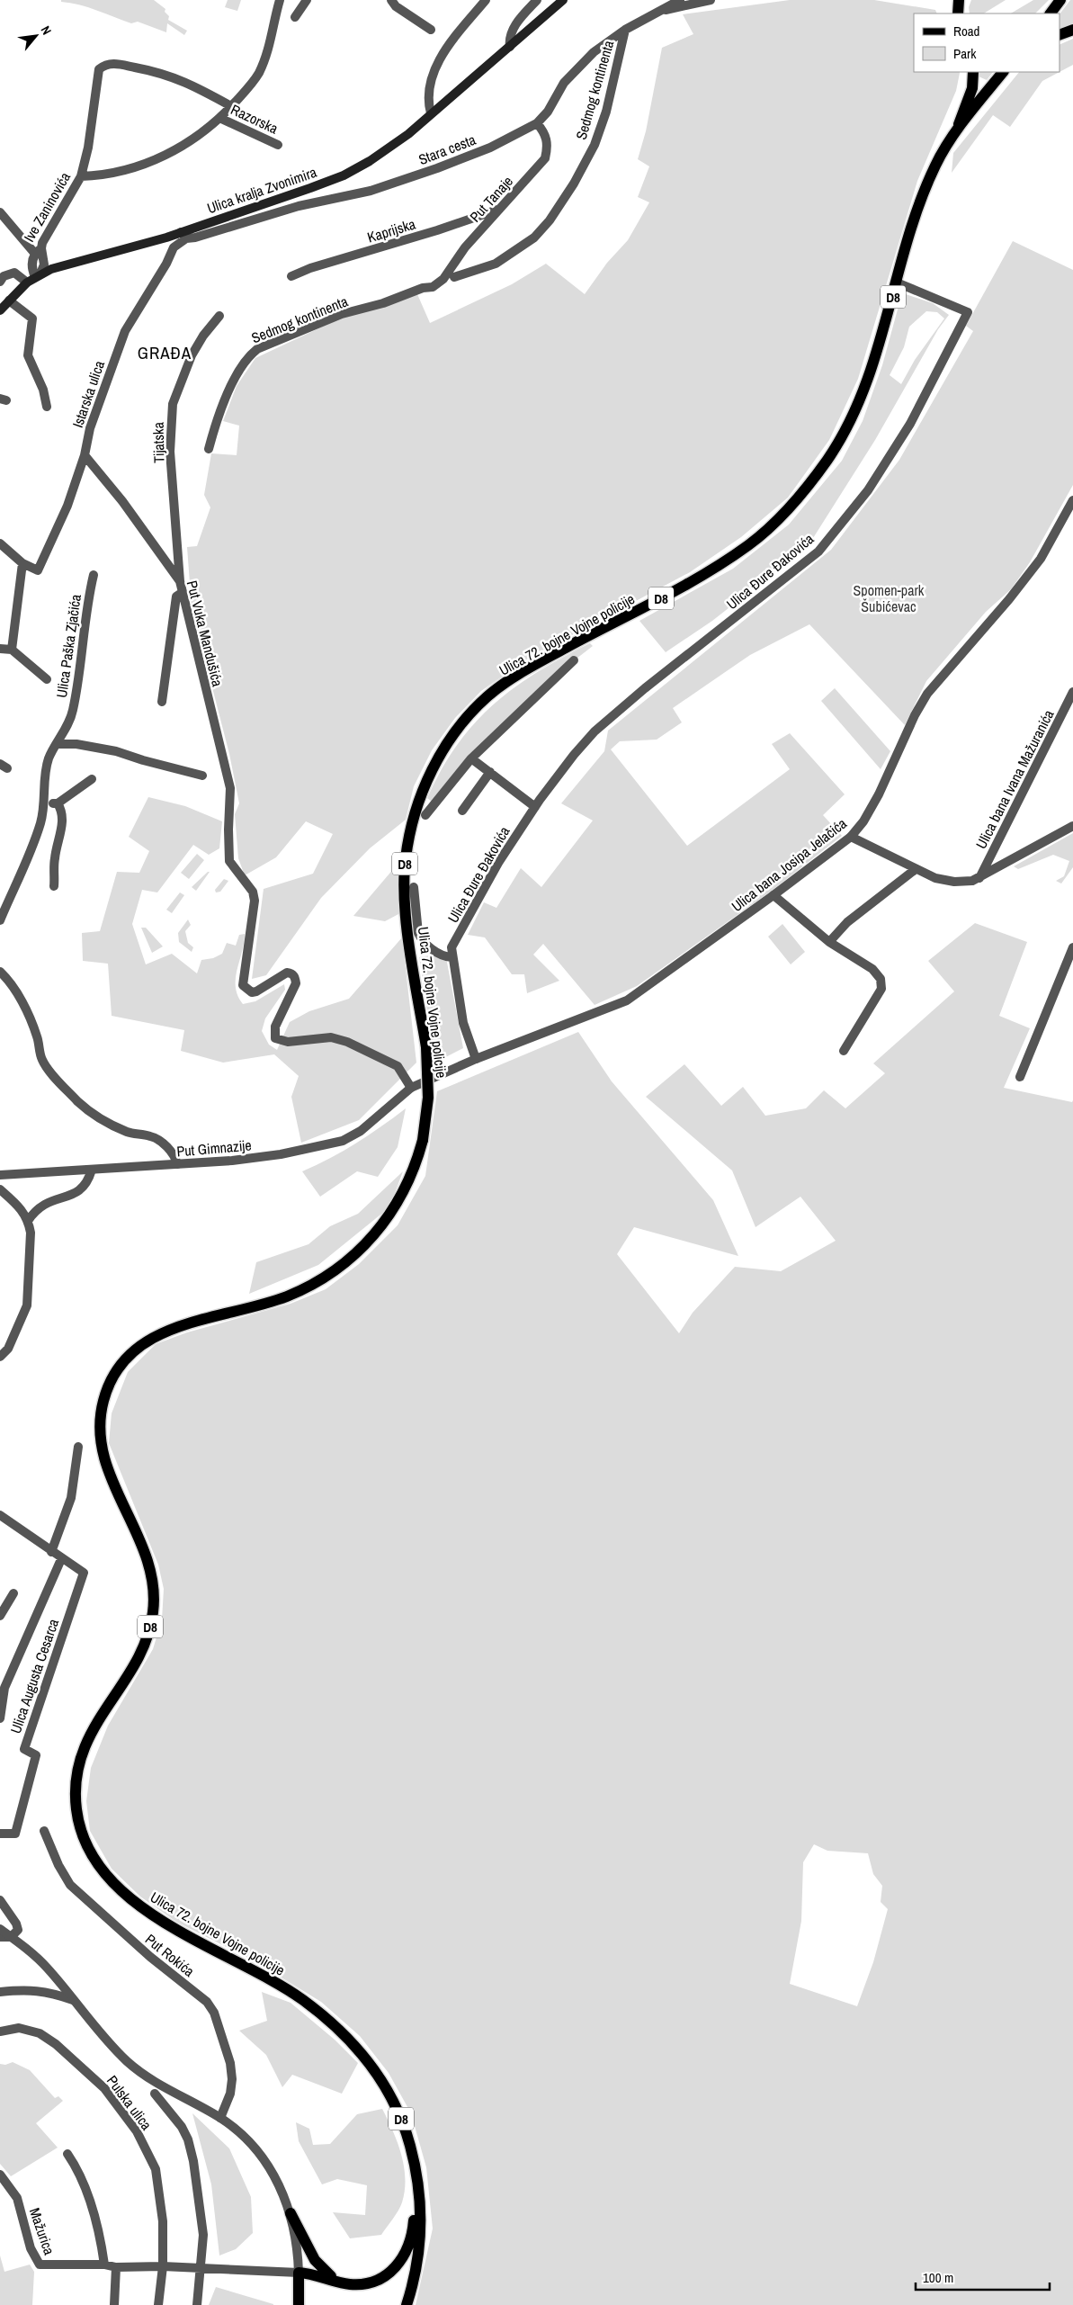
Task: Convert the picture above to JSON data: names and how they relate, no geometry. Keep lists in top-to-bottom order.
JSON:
{
  "streets": {
    "main road": ["Ulica kralja Zvonimira", "D8", "Ulica 72. bojne Vojne policije"],
    "street": [
      "Sedmog kontinenta",
      "Razorska",
      "Stara cesta",
      "Put Tanaje",
      "Ive Zaninovića",
      "Kaprijska",
      "Istarska ulica",
      "Tijatska",
      "Ulica Đure Đakovića",
      "Put Vuka Mandušića",
      "Ulica Paška Zjačića",
      "Ulica bana Ivana Mažuranića",
      "Ulica bana Josipa Jelačića",
      "Put Gimnazije",
      "Ulica Augusta Cesarca",
      "Put Rokića",
      "Pulska ulica",
      "Mažurica"
    ]
  },
  "crossings": [
    ["Sedmog kontinenta", "Stara cesta"],
    ["Sedmog kontinenta", "Put Tanaje"],
    ["Stara cesta", "Ulica kralja Zvonimira"],
    ["Stara cesta", "Put Tanaje"],
    ["Stara cesta", "Istarska ulica"],
    ["Ulica kralja Zvonimira", "Ive Zaninovića"],
    ["Ulica kralja Zvonimira", "Istarska ulica"],
    ["Put Tanaje", "Kaprijska"],
    ["Istarska ulica", "Put Vuka Mandušića"],
    ["Tijatska", "Put Vuka Mandušića"],
    ["Ulica Đure Đakovića", "Ulica 72. bojne Vojne policije"],
    ["Ulica Đure Đakovića", "Ulica bana Josipa Jelačića"],
    ["Put Vuka Mandušića", "Ulica bana Josipa Jelačića"],
    ["Put Vuka Mandušića", "Put Gimnazije"],
    ["Ulica bana Ivana Mažuranića", "Ulica bana Josipa Jelačića"],
    ["Ulica bana Josipa Jelačića", "Put Gimnazije"],
    ["Pulska ulica", "Mažurica"]
  ],
  "districts": ["GRAĐA"],
  "parks": ["Spomen-park Šubićevac"],
  "legend": ["Road", "Park"],
  "scale_bar": "100 m",
  "north": "top right"
}
